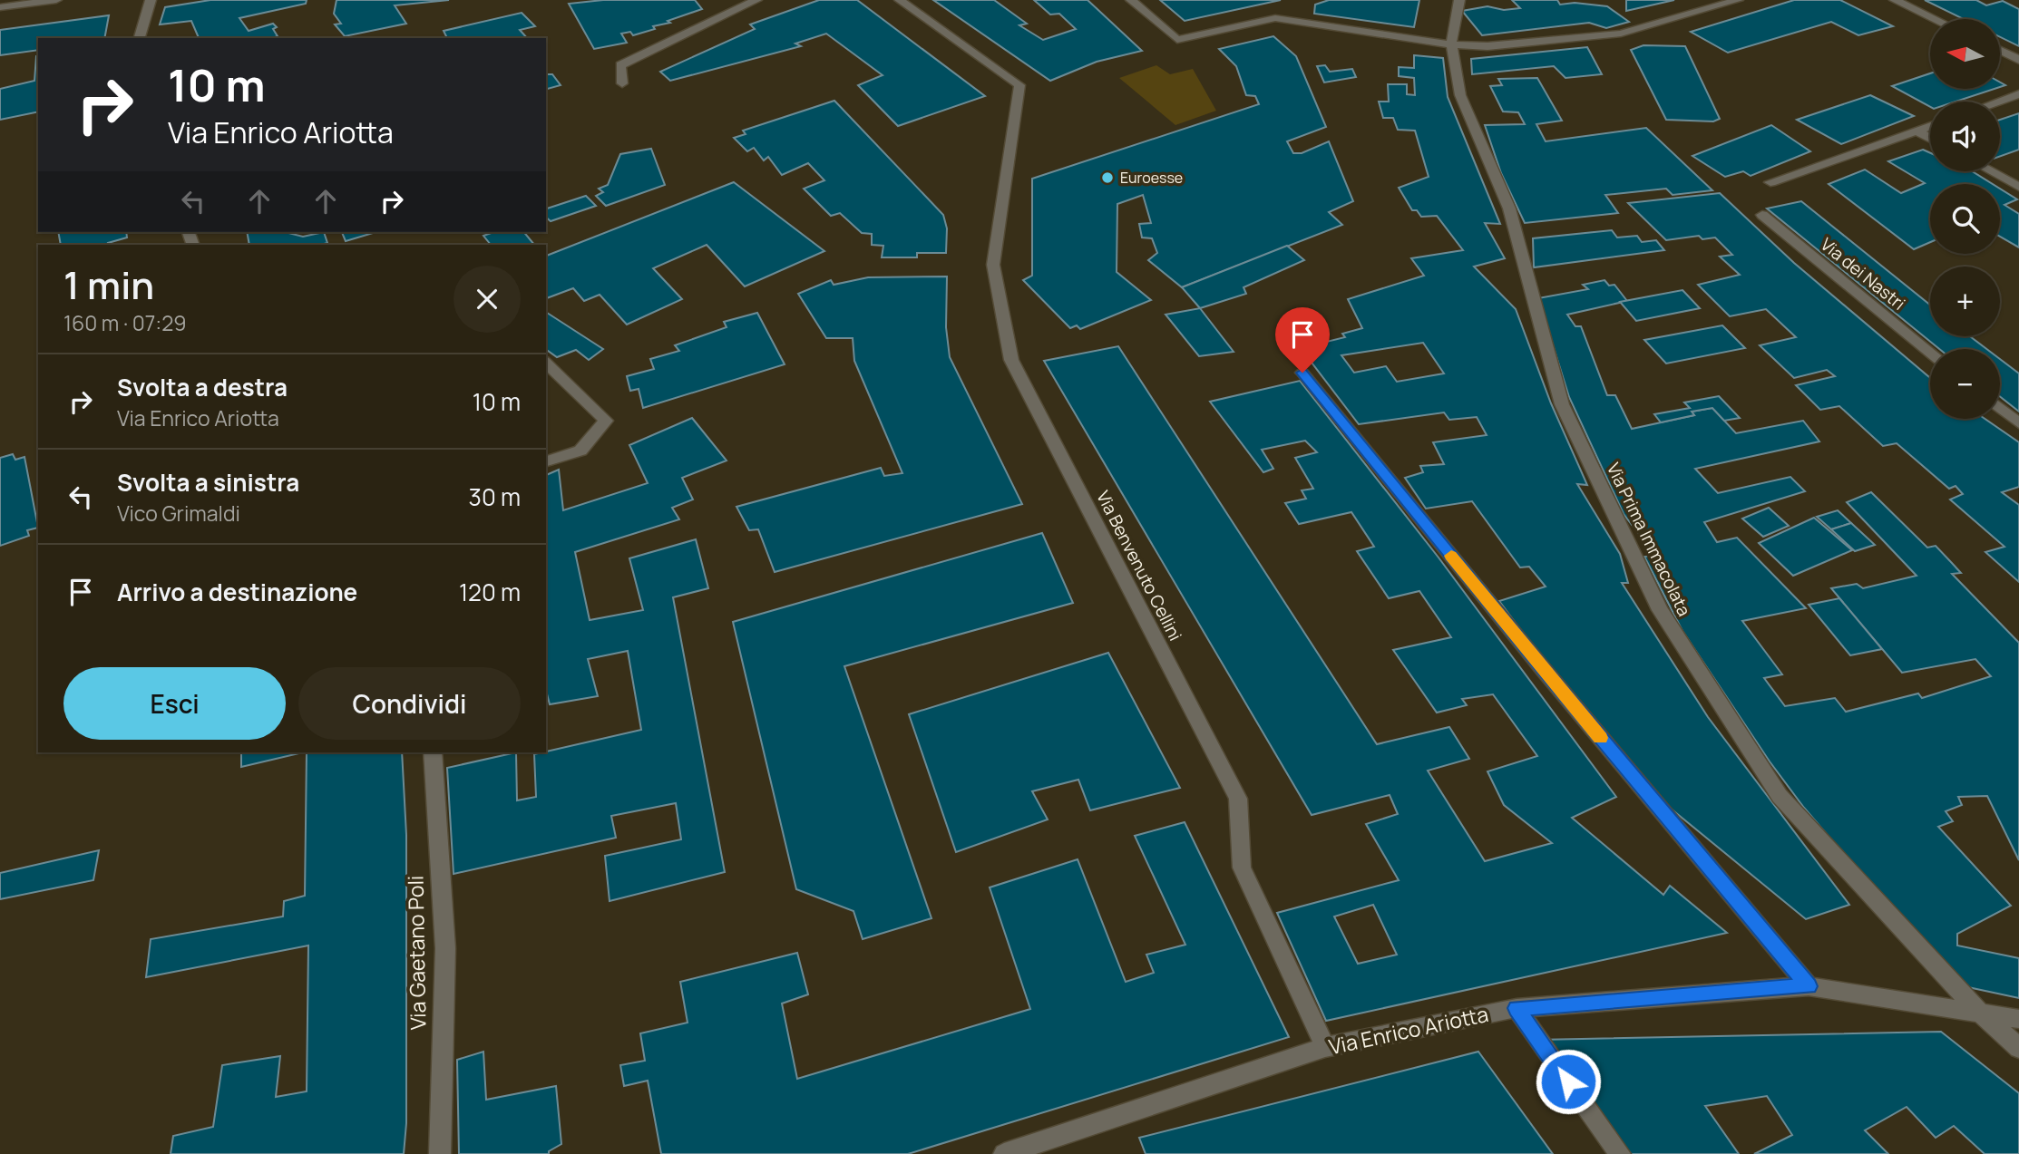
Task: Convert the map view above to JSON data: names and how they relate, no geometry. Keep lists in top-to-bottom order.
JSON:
{
  "streets": {
    "street": [
      "Via dei Nastri",
      "Via Prima Immacolata",
      "Via Benvenuto Cellini",
      "Via Gaetano Poli",
      "Via Enrico Ariotta"
    ]
  },
  "crossings": [
    ["Via Prima Immacolata", "Via Enrico Ariotta"],
    ["Via Benvenuto Cellini", "Via Enrico Ariotta"]
  ],
  "places": ["Euroesse"],
  "north": "left",
  "page": {
    "map_buttons": ["+", "−"],
    "turn": ["10 m", "Via Enrico Ariotta"],
    "heading": ["1 min", "160 m · 07:29"],
    "list": [
      {
        "name": "Svolta a destra",
        "note": "Via Enrico Ariotta",
        "value": "10 m"
      },
      {
        "name": "Svolta a sinistra",
        "note": "Vico Grimaldi",
        "value": "30 m"
      },
      {
        "name": "Arrivo a destinazione",
        "value": "120 m"
      }
    ],
    "buttons": ["Esci", "Condividi"]
  }
}
